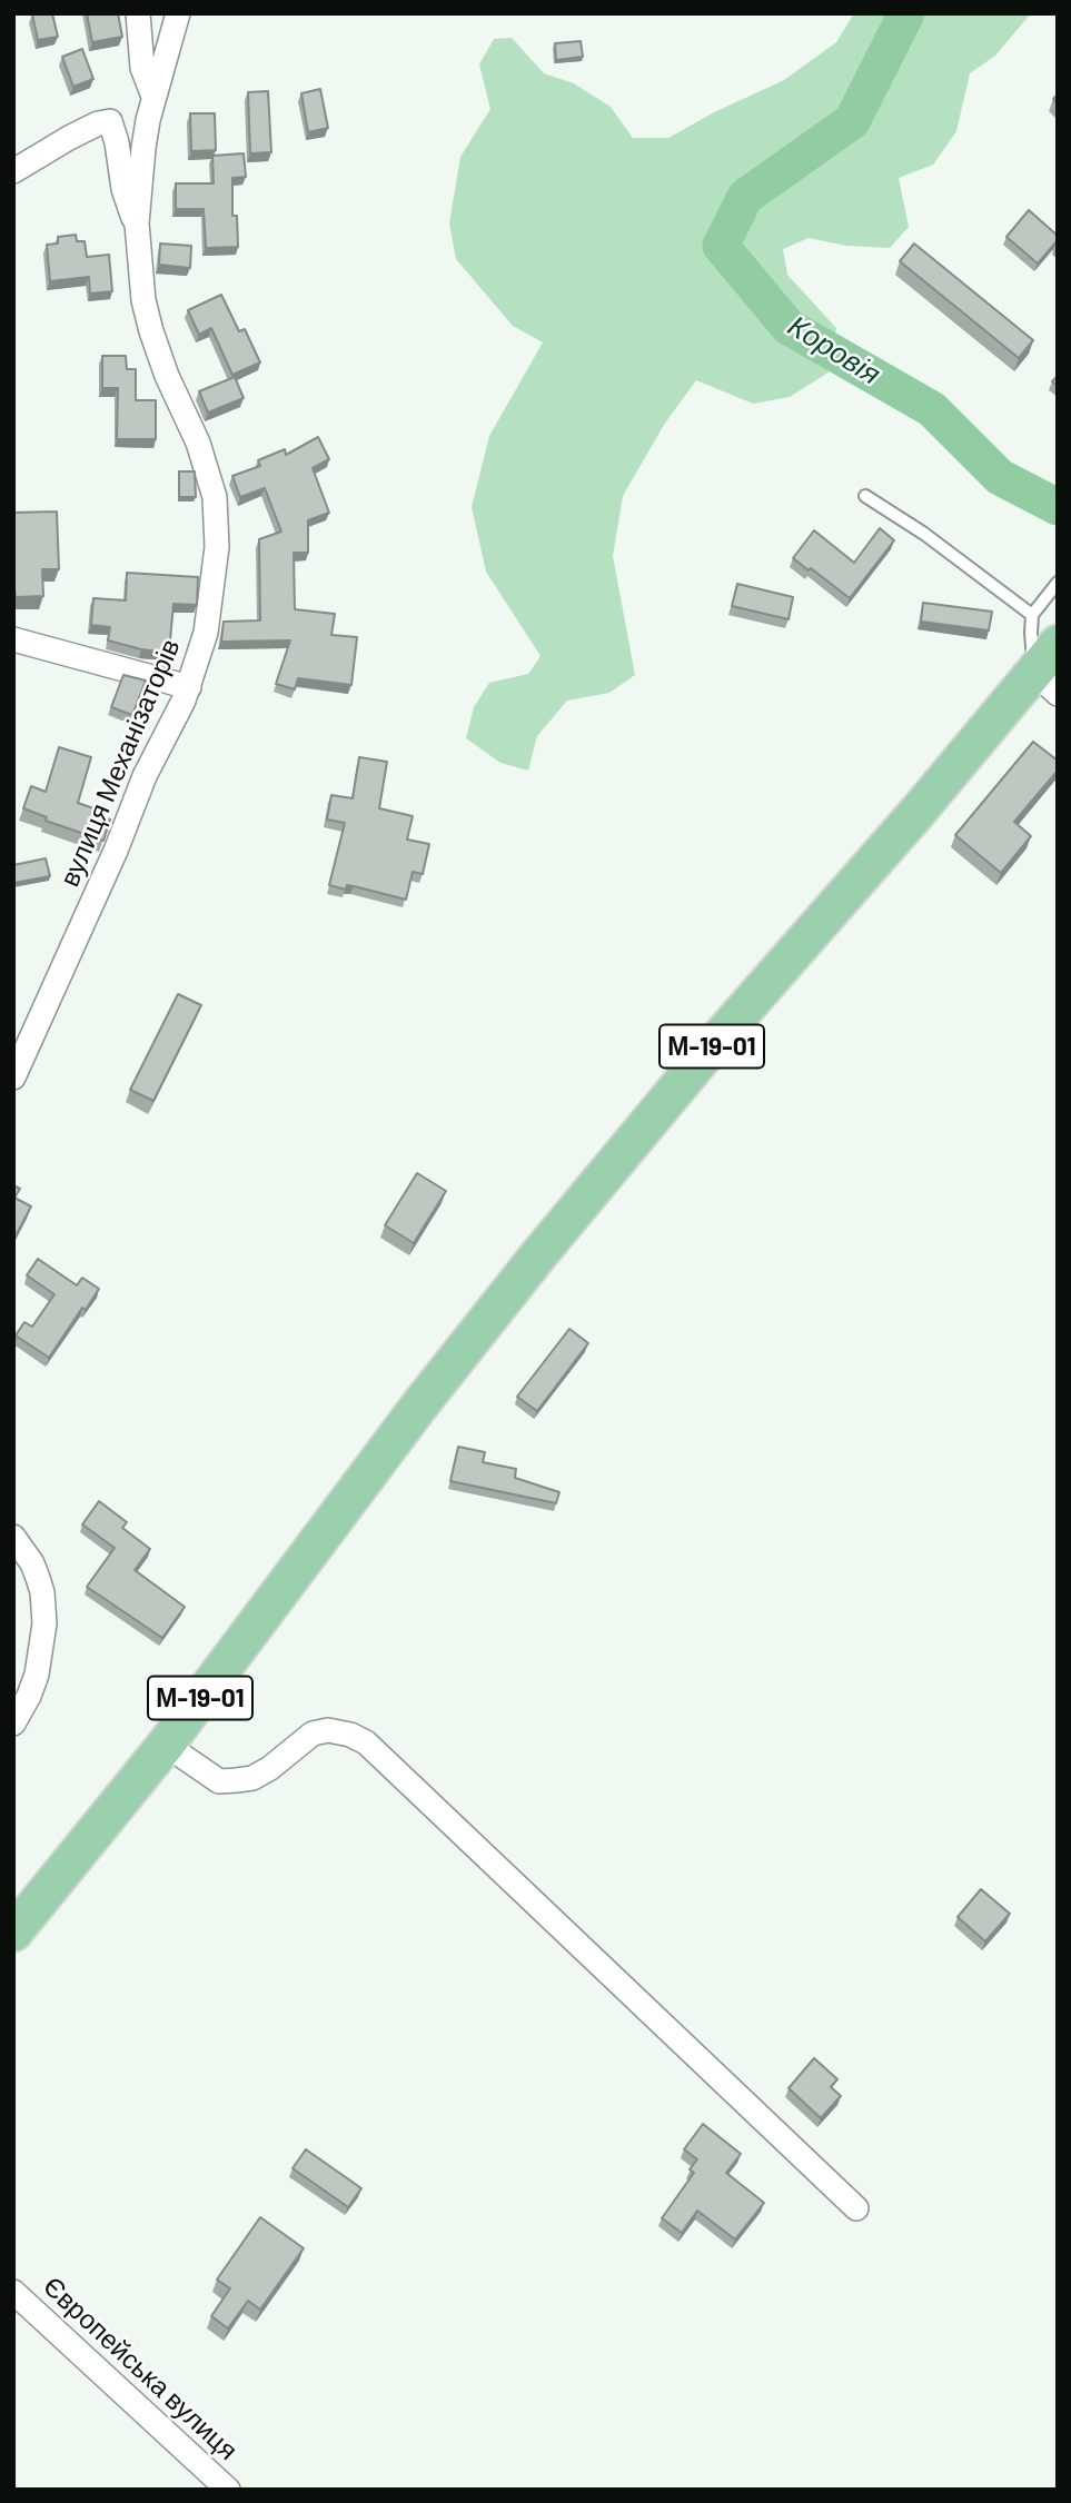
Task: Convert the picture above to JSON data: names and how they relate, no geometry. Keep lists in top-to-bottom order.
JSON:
{
  "streets": {
    "main road": ["М-19-01"],
    "street": ["вулиця Механізаторів", "Європейська вулиця"]
  },
  "water": ["Коровія"]
}
